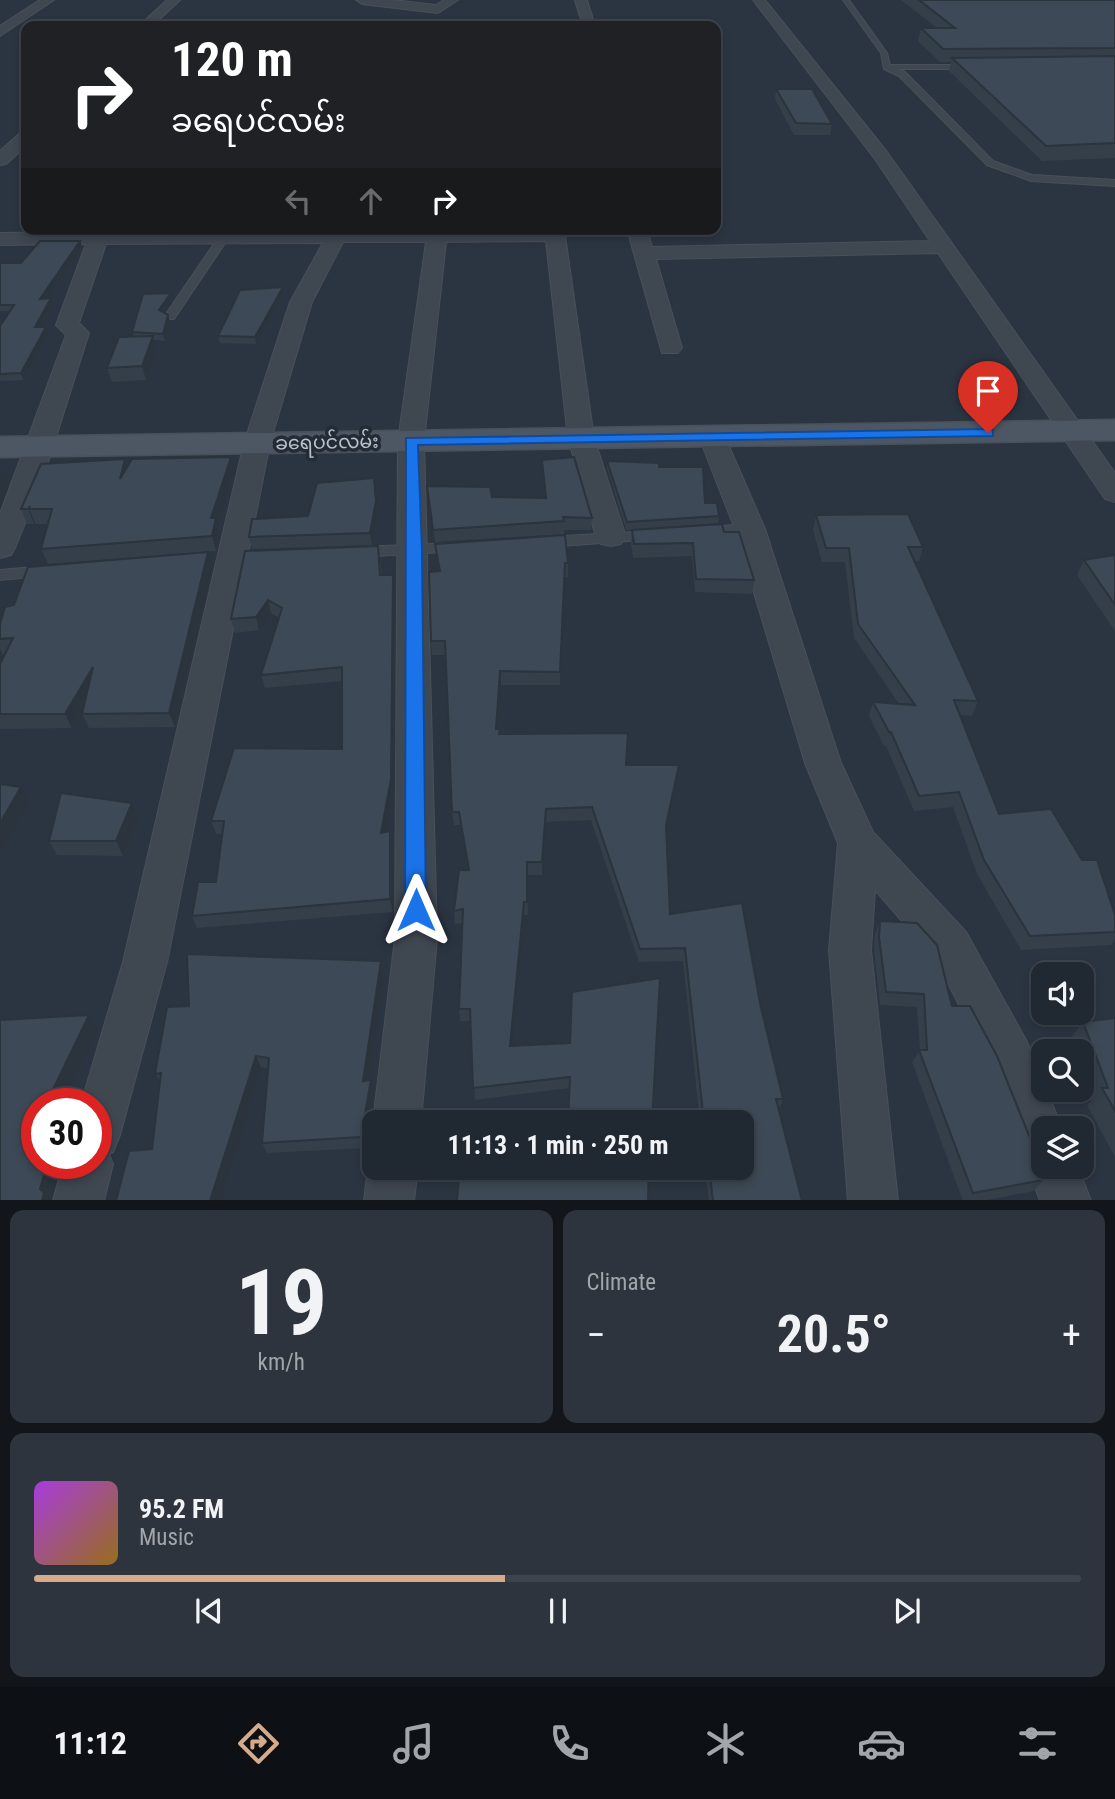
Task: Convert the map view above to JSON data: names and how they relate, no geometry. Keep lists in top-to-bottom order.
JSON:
{
  "streets": {
    "main road": ["ခရေပင်လမ်း"]
  },
  "page": {
    "turn": ["120 m", "ခရေပင်လမ်း"],
    "limit": "30",
    "trip": "11:13 · 1 min · 250 m",
    "tile": [
      ["19", "km/h"],
      "Climate"
    ],
    "heat": ["−", "20.5°", "+"],
    "song": ["95.2 FM", "Music"],
    "tabs": "11:12"
  }
}
